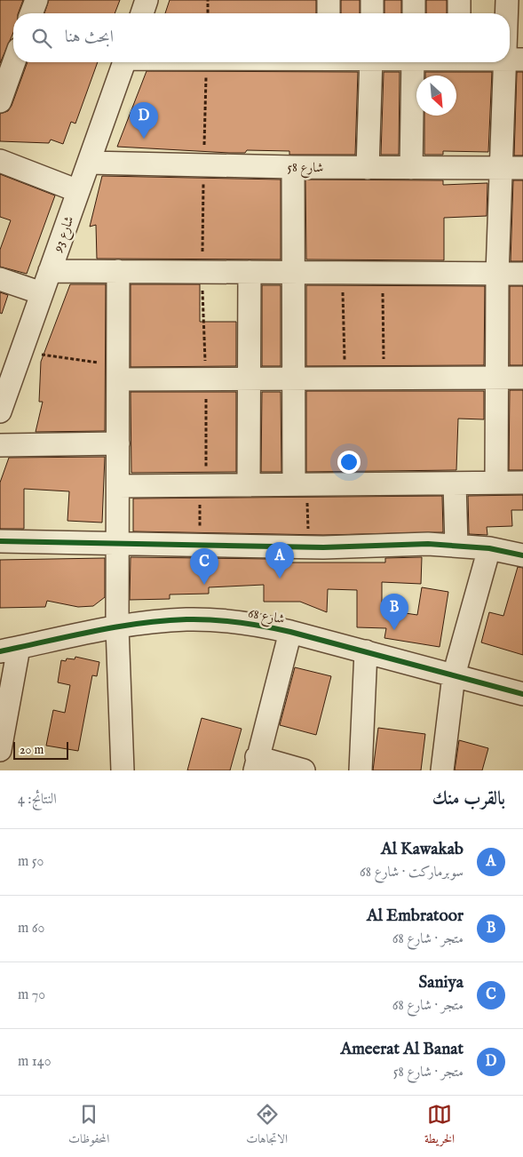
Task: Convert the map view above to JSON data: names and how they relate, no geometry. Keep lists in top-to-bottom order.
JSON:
{
  "streets": {
    "street": ["شارع 58", "شارع 93", "شارع 68"]
  },
  "crossings": [
    ["شارع 58", "شارع 93"]
  ],
  "scale_bar": "20 m",
  "north": "bottom right",
  "page": {
    "search": "ابحث هنا",
    "pins": [
      "D",
      "A",
      "C",
      "B"
    ],
    "scale": "20 m",
    "heading": ["بالقرب منك", "النتائج: 4"],
    "list": [
      {
        "mark": "A",
        "name": "Al Kawakab",
        "note": "سوبرماركت · شارع 68",
        "value": "50 m"
      },
      {
        "mark": "B",
        "name": "Al Embratoor",
        "note": "متجر · شارع 68",
        "value": "60 m"
      },
      {
        "mark": "C",
        "name": "Saniya",
        "note": "متجر · شارع 68",
        "value": "70 m"
      },
      {
        "mark": "D",
        "name": "Ameerat Al Banat",
        "note": "متجر · شارع 58",
        "value": "140 m"
      }
    ],
    "nav": ["الخريطة", "الاتجاهات", "المحفوظات"]
  }
}
